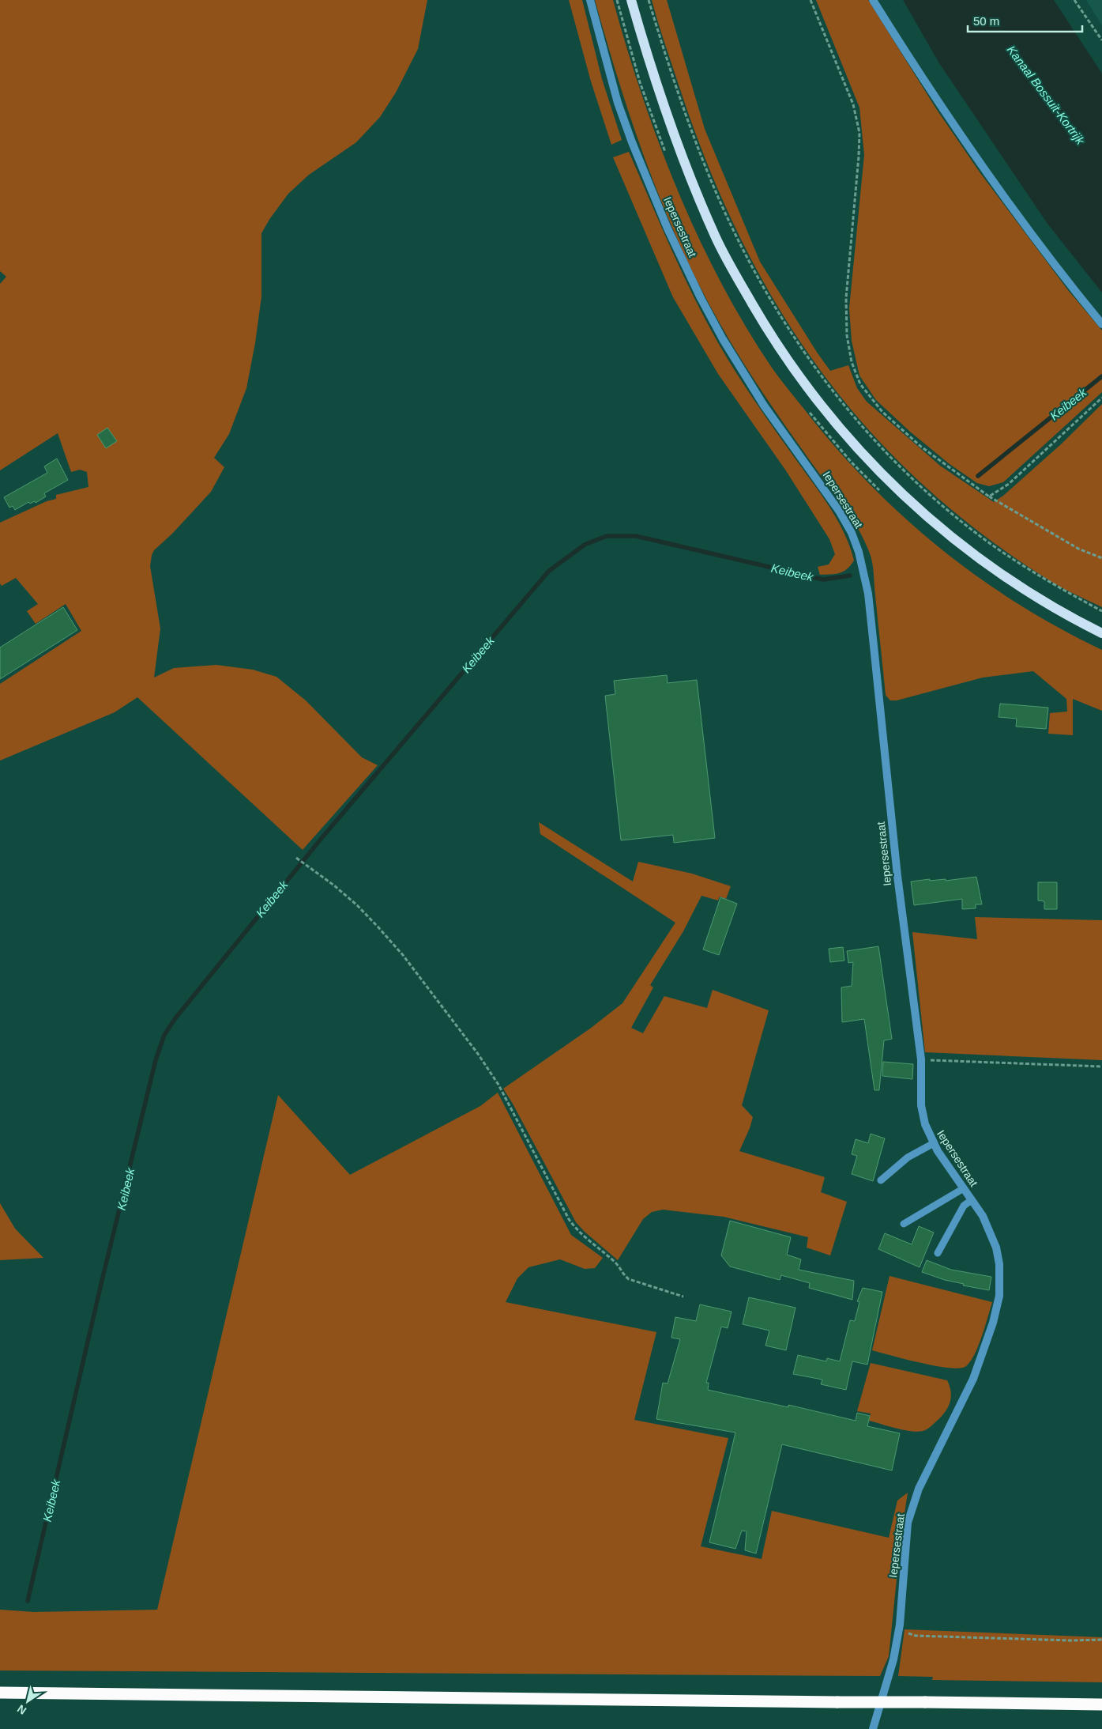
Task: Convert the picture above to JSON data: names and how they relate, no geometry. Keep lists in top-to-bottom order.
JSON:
{
  "streets": {
    "street": ["Iepersestraat"]
  },
  "water": ["Kanaal Bossuit-Kortrijk", "Keibeek"],
  "scale_bar": "50 m",
  "north": "bottom left"
}
